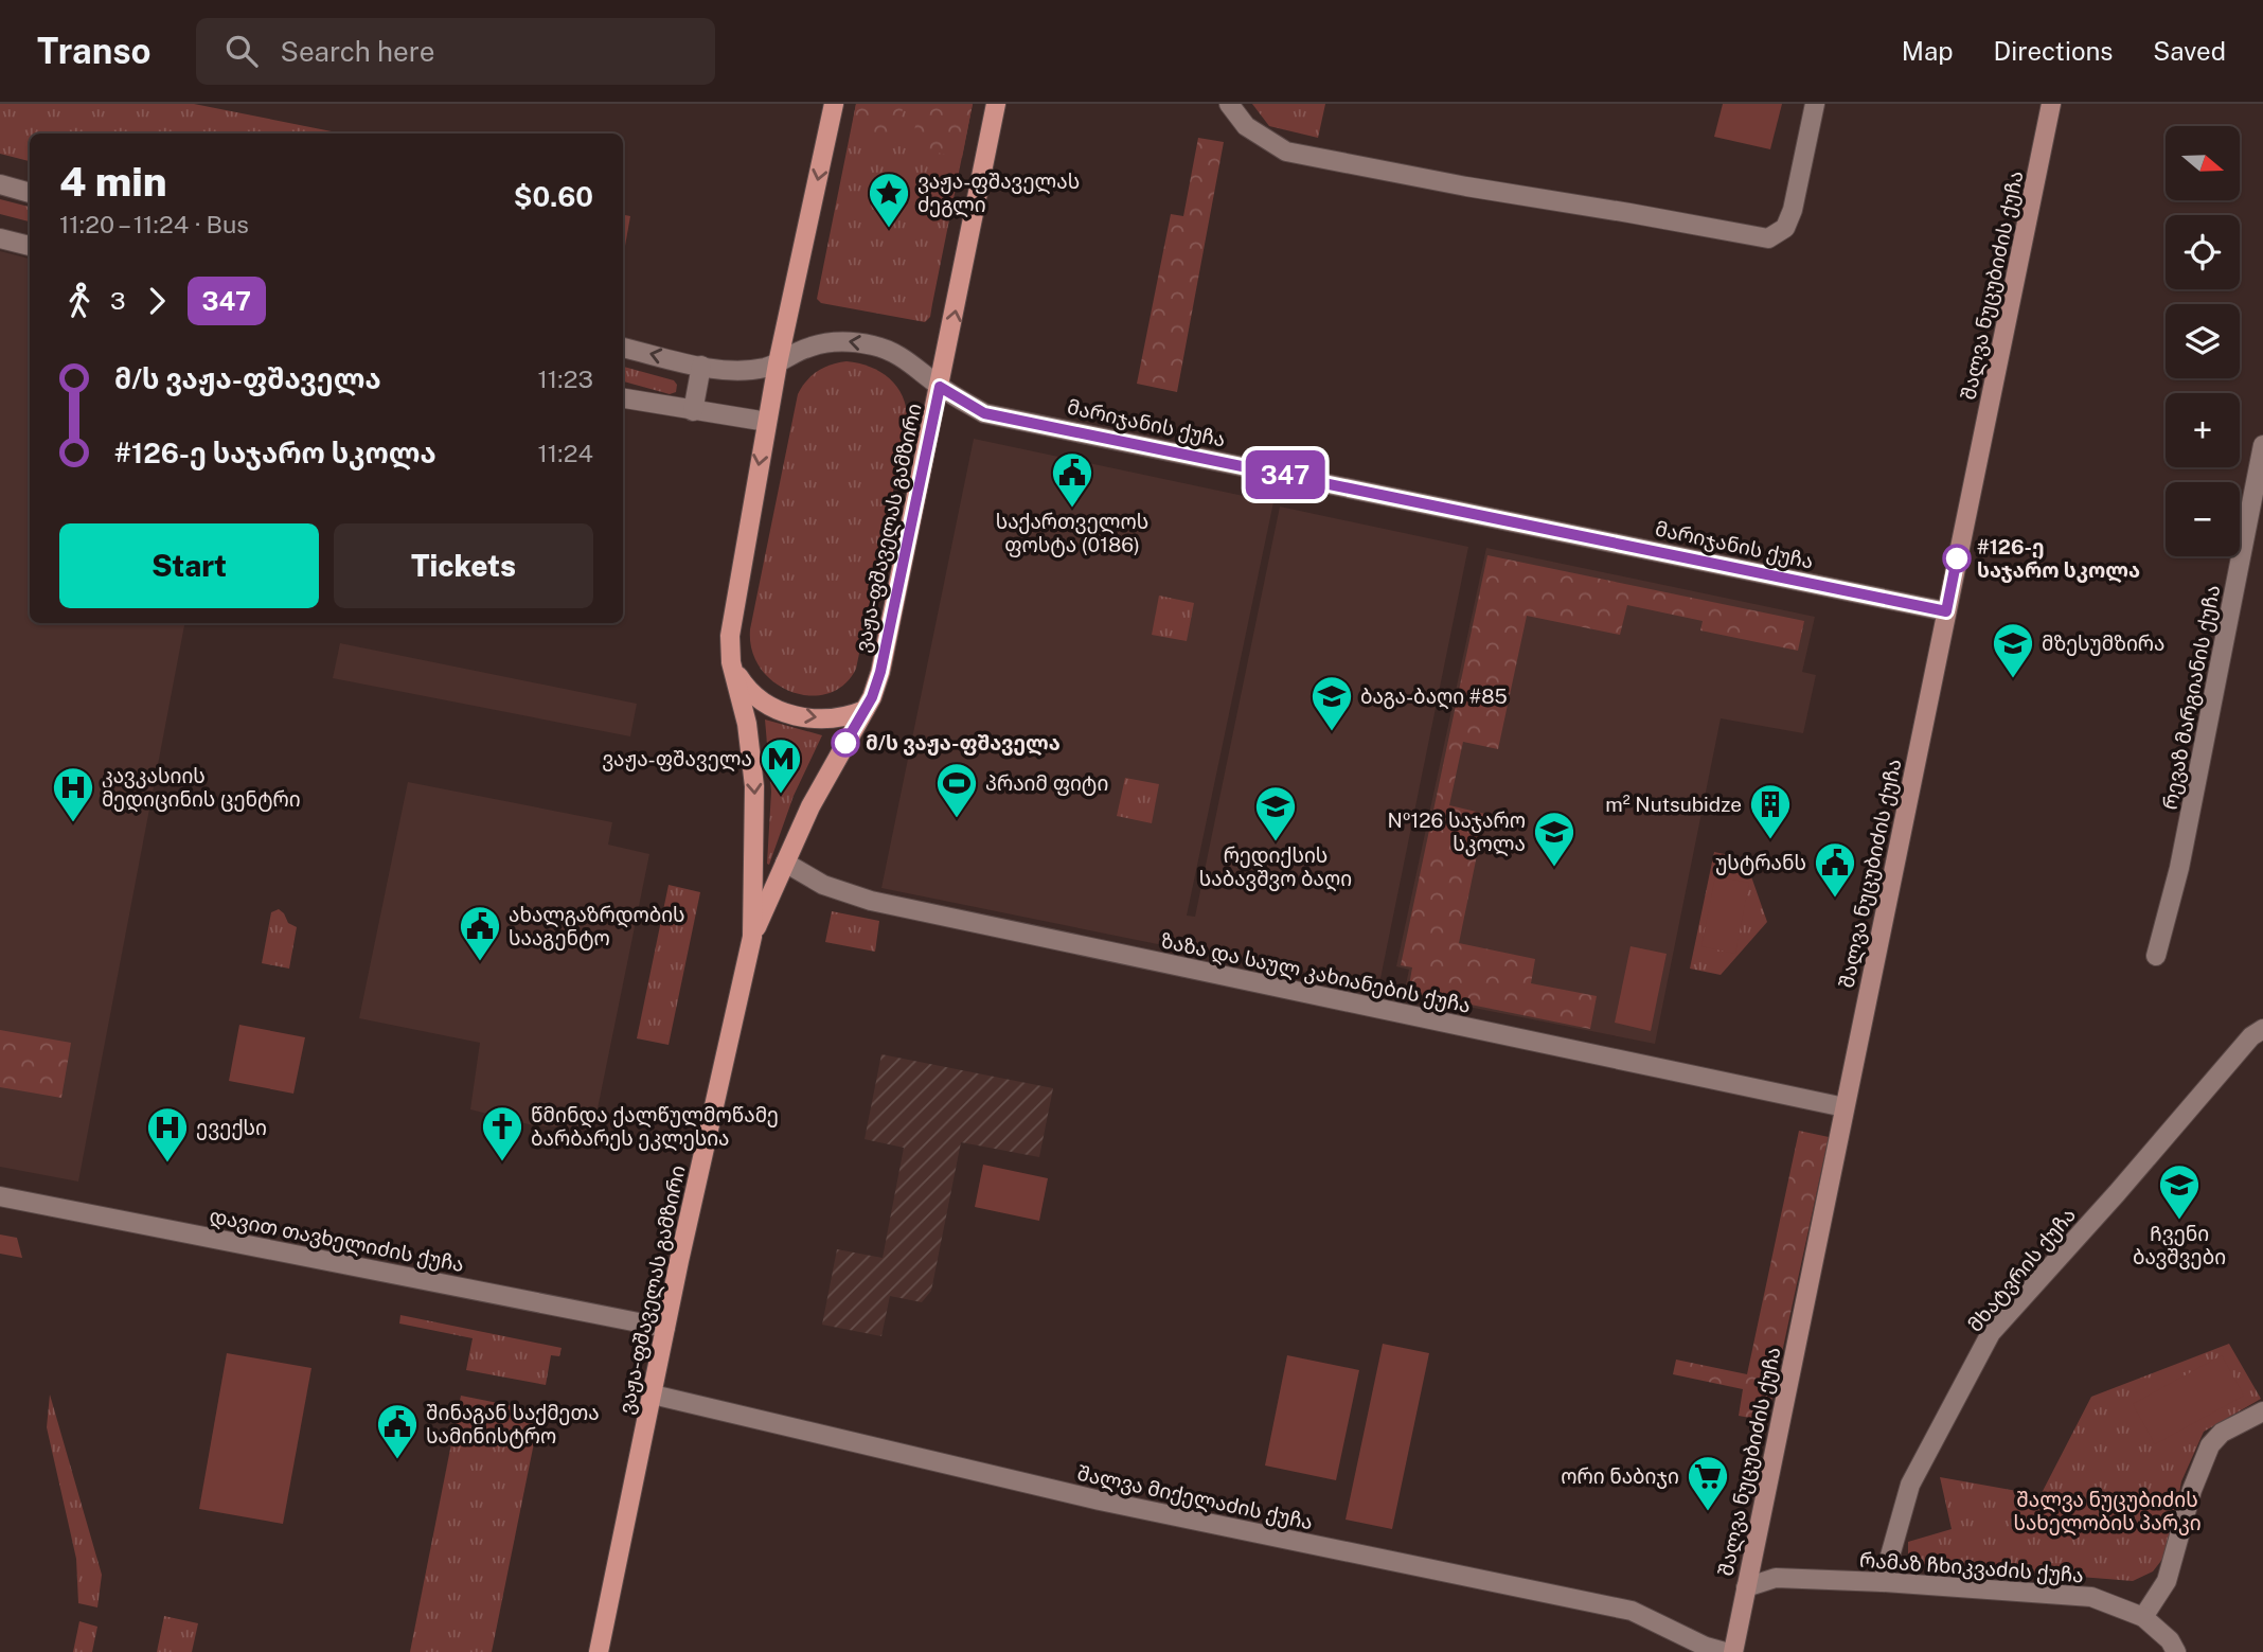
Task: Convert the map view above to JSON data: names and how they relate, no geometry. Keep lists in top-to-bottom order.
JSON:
{
  "streets": {
    "main road": ["შალვა ნუცუბიძის ქუჩა", "ვაჟა-ფშაველას გამზირი"],
    "street": [
      "მარიჯანის ქუჩა",
      "რევაზ მარგიანის ქუჩა",
      "ზაზა და საულ კახიანების ქუჩა",
      "დავით თავხელიძის ქუჩა",
      "მხატვრის ქუჩა",
      "შალვა მიქელაძის ქუჩა",
      "რამაზ ჩხიკვაძის ქუჩა"
    ]
  },
  "crossings": [
    ["შალვა ნუცუბიძის ქუჩა", "მარიჯანის ქუჩა"],
    ["შალვა ნუცუბიძის ქუჩა", "ზაზა და საულ კახიანების ქუჩა"],
    ["შალვა ნუცუბიძის ქუჩა", "რამაზ ჩხიკვაძის ქუჩა"],
    ["მარიჯანის ქუჩა", "ვაჟა-ფშაველას გამზირი"],
    ["ვაჟა-ფშაველას გამზირი", "ზაზა და საულ კახიანების ქუჩა"],
    ["ვაჟა-ფშაველას გამზირი", "დავით თავხელიძის ქუჩა"],
    ["ვაჟა-ფშაველას გამზირი", "შალვა მიქელაძის ქუჩა"],
    ["მხატვრის ქუჩა", "რამაზ ჩხიკვაძის ქუჩა"]
  ],
  "parks": ["შალვა ნუცუბიძის სახელობის პარკი"],
  "places": {
    "place": ["ვაჟა-ფშაველას ძეგლი"],
    "public building": [
      "საქართველოს ფოსტა (0186)",
      "უსტრანს",
      "ახალგაზრდობის სააგენტო",
      "შინაგან საქმეთა სამინისტრო"
    ],
    "other": ["#126-ე საჯარო სკოლა", "მ/ს ვაჟა-ფშაველა"],
    "school or university": [
      "მზესუმზირა",
      "ბაგა-ბაღი #85",
      "რედიქსის საბავშვო ბაღი",
      "№126 საჯარო სკოლა",
      "Ჩვენი ბავშვები"
    ],
    "metro station": ["ვაჟა-ფშაველა"],
    "sports": ["პრაიმ ფიტი"],
    "hospital": ["კავკასიის მედიცინის ცენტრი", "ევექსი"],
    "building": ["m² Nutsubidze"],
    "church": ["წმინდა ქალწულმოწამე ბარბარეს ეკლესია"],
    "supermarket": ["ორი ნაბიჯი"]
  },
  "lines": ["bus line 347"],
  "north": "right",
  "page": {
    "header": "Transo",
    "search": "Search here",
    "nav": ["Map", "Directions", "Saved"],
    "on_map": "347",
    "map_buttons": ["+", "−"],
    "heading": ["4 min", "11:20 – 11:24 · Bus", "$0.60"],
    "legs": ["3", "347"],
    "list": [
      {
        "name": "მ/ს ვაჟა-ფშაველა",
        "value": "11:23"
      },
      {
        "name": "#126-ე საჯარო სკოლა",
        "value": "11:24"
      }
    ],
    "buttons": ["Start", "Tickets"]
  }
}
